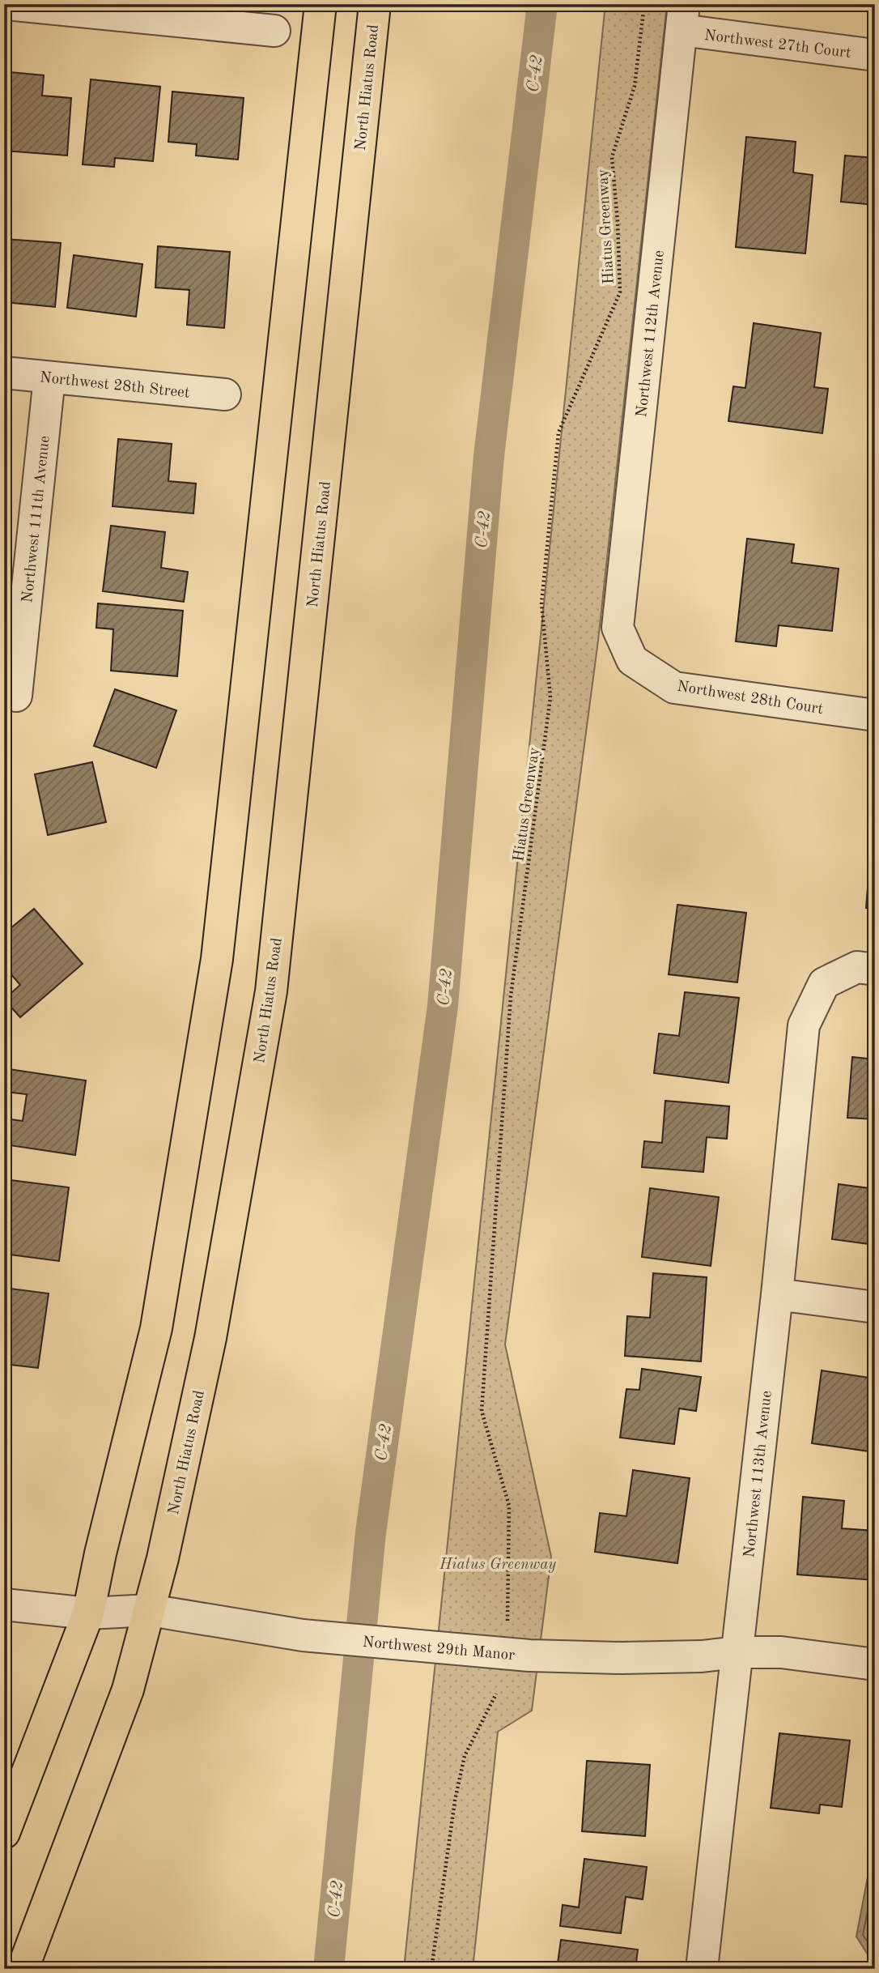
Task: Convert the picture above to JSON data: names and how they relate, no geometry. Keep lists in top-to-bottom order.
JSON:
{
  "streets": {
    "main road": ["North Hiatus Road"],
    "street": [
      "Northwest 27th Court",
      "Northwest 112th Avenue",
      "Northwest 28th Street",
      "Northwest 111th Avenue",
      "Northwest 28th Court",
      "Northwest 113th Avenue",
      "Northwest 29th Manor"
    ],
    "path": ["Hiatus Greenway"]
  },
  "crossings": [
    ["Northwest 27th Court", "Northwest 112th Avenue"],
    ["North Hiatus Road", "Northwest 29th Manor"],
    ["Northwest 112th Avenue", "Northwest 28th Court"],
    ["Northwest 28th Street", "Northwest 111th Avenue"],
    ["Northwest 113th Avenue", "Northwest 29th Manor"]
  ],
  "water": ["C-42"],
  "parks": ["Hiatus Greenway"]
}
